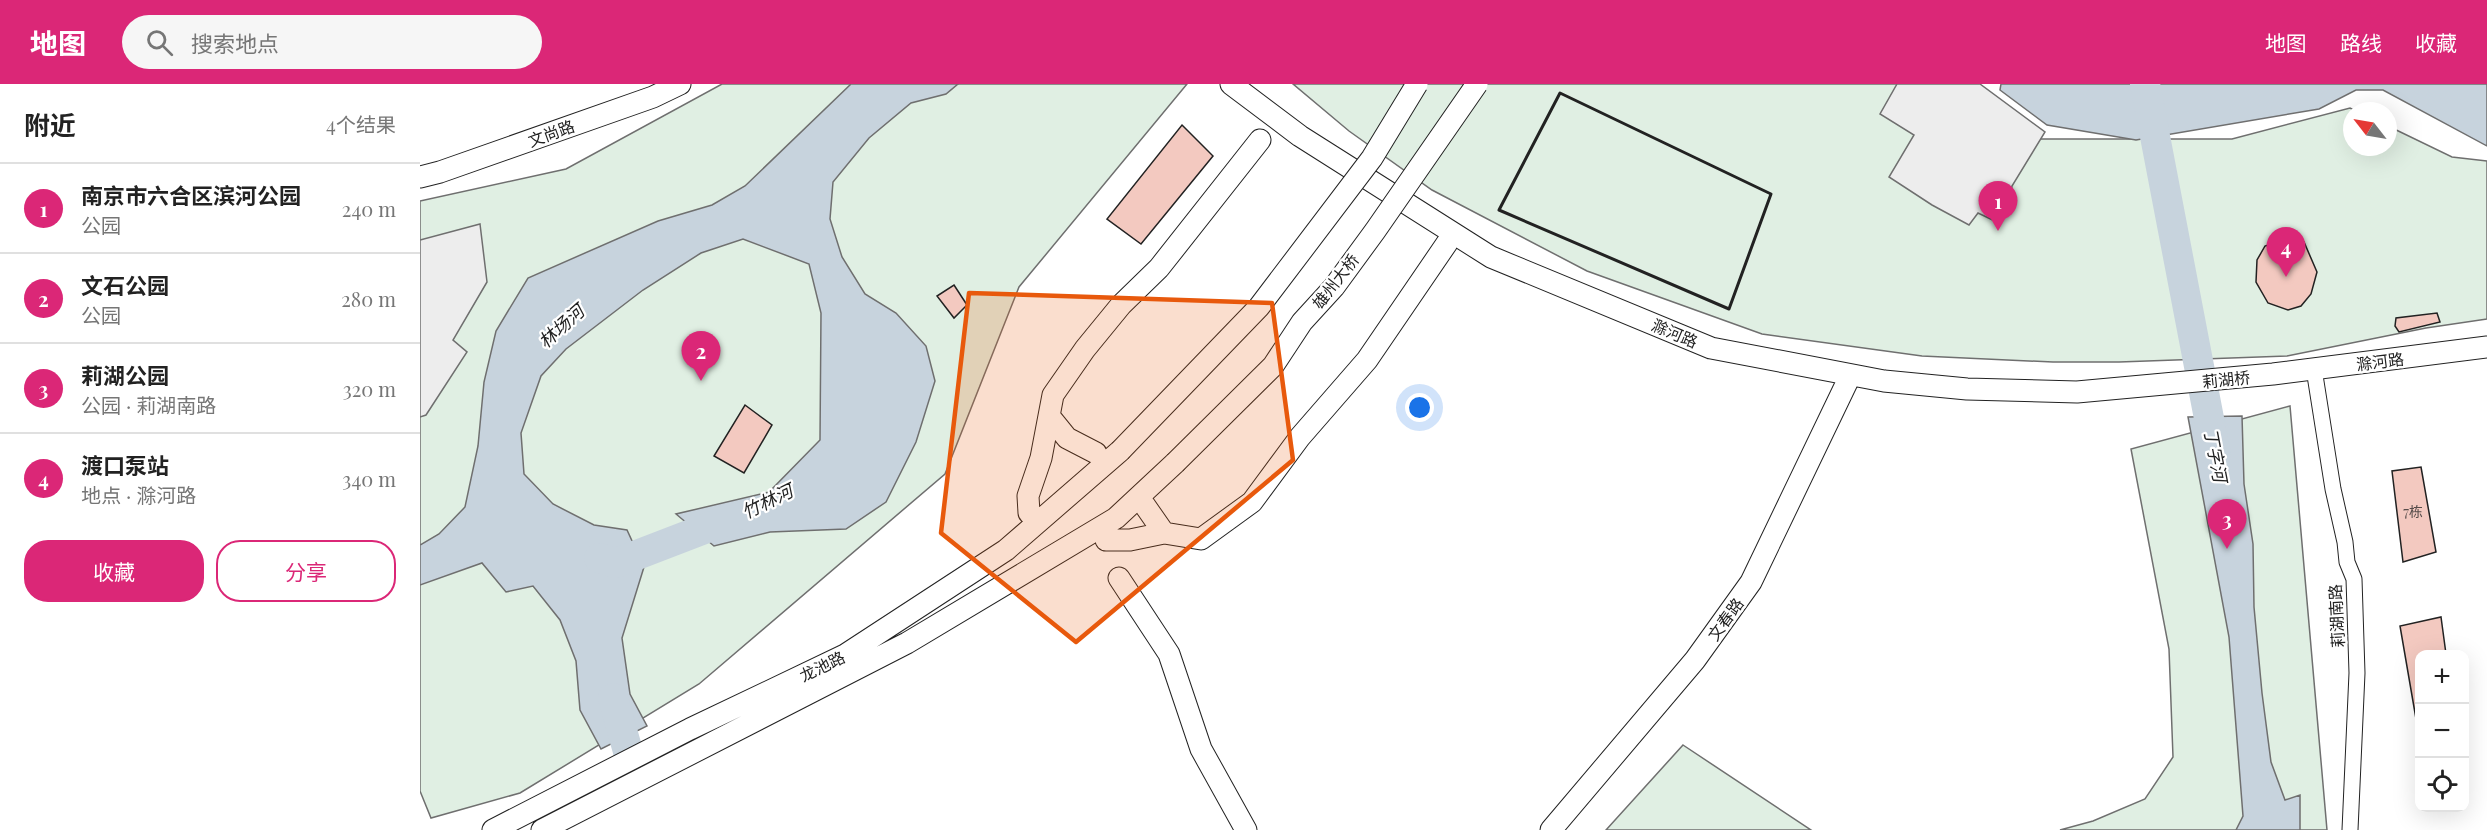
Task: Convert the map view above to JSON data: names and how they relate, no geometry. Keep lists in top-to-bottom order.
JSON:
{
  "streets": {
    "street": [
      "文尚路",
      "雄州大桥",
      "滁河路",
      "莉湖桥",
      "莉湖南路",
      "文春路",
      "龙池路"
    ]
  },
  "crossings": [
    ["雄州大桥", "龙池路"],
    ["滁河路", "莉湖桥"],
    ["滁河路", "莉湖南路"],
    ["滁河路", "文春路"]
  ],
  "water": ["林场河", "丁字河", "竹林河"],
  "house_numbers": ["7栋"],
  "north": "top left",
  "page": {
    "header": "地图",
    "search": "搜索地点",
    "nav": ["地图", "路线", "收藏"],
    "heading": ["附近", "4个结果"],
    "list": [
      {
        "mark": "1",
        "name": "南京市六合区滨河公园",
        "note": "公园",
        "value": "240 m"
      },
      {
        "mark": "2",
        "name": "文石公园",
        "note": "公园",
        "value": "280 m"
      },
      {
        "mark": "3",
        "name": "莉湖公园",
        "note": "公园 · 莉湖南路",
        "value": "320 m"
      },
      {
        "mark": "4",
        "name": "渡口泵站",
        "note": "地点 · 滁河路",
        "value": "340 m"
      }
    ],
    "pins": [
      "1",
      "4",
      "2",
      "3"
    ],
    "buttons": ["收藏", "分享"],
    "map_buttons": ["+", "−"]
  }
}
